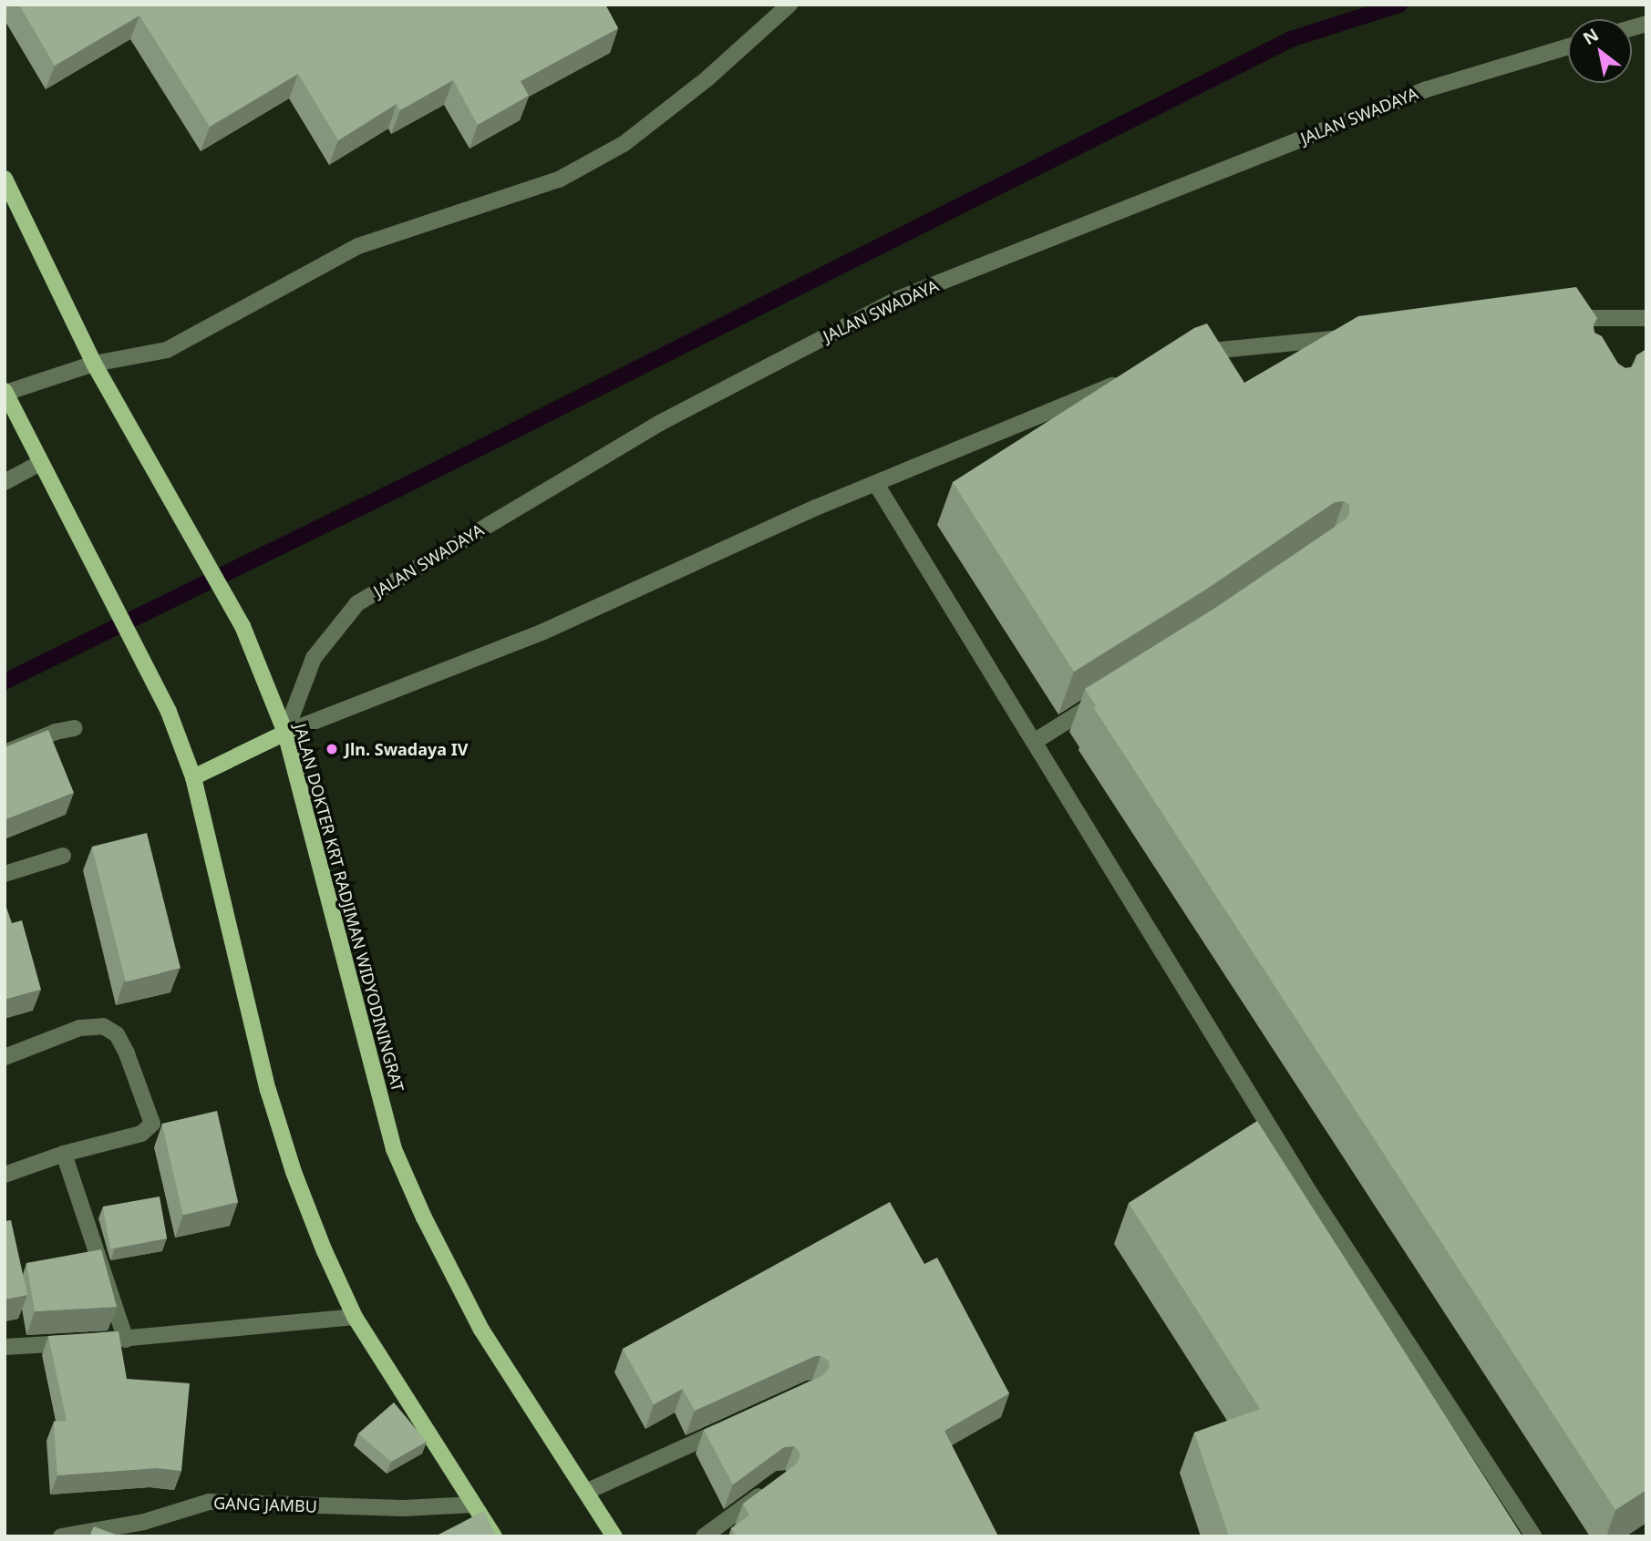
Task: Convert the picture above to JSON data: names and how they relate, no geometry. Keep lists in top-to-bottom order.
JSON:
{
  "streets": {
    "main road": ["JALAN DOKTER KRT RADJIMAN WIDYODININGRAT"],
    "street": ["JALAN SWADAYA", "GANG JAMBU"]
  },
  "crossings": [
    ["JALAN SWADAYA", "JALAN DOKTER KRT RADJIMAN WIDYODININGRAT"]
  ],
  "places": ["Jln. Swadaya IV"],
  "north": "top left"
}
